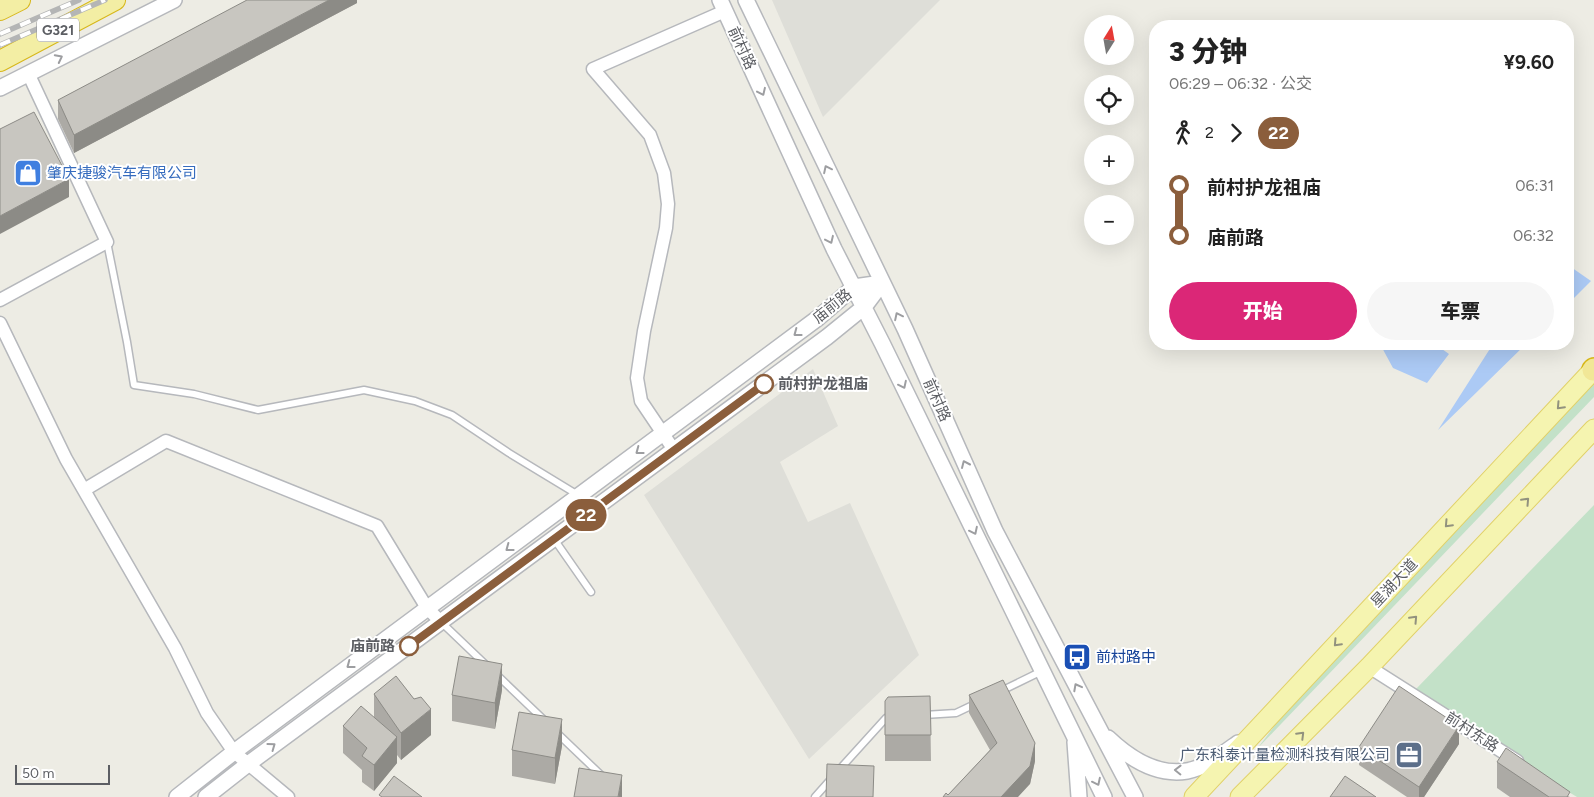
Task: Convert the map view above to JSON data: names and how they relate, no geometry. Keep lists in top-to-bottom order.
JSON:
{
  "streets": {
    "highway": ["G321"],
    "main road": ["星湖大道"],
    "street": ["前村路", "庙前路", "前村东路"]
  },
  "crossings": [
    ["前村路", "庙前路"]
  ],
  "places": {
    "shop": ["肇庆捷骏汽车有限公司"],
    "other": ["前村护龙祖庙", "庙前路"],
    "bus stop": ["前村路中"],
    "office": ["广东科泰计量检测科技有限公司"]
  },
  "lines": ["bus line 22"],
  "scale_bar": "50 m",
  "north": "top",
  "page": {
    "on_map": "22",
    "map_buttons": ["+", "−"],
    "heading": ["3 分钟", "06:29 – 06:32 · 公交", "¥9.60"],
    "legs": ["2", "22"],
    "list": [
      {
        "name": "前村护龙祖庙",
        "value": "06:31"
      },
      {
        "name": "庙前路",
        "value": "06:32"
      }
    ],
    "buttons": ["开始", "车票"],
    "scale": "50 m"
  }
}
